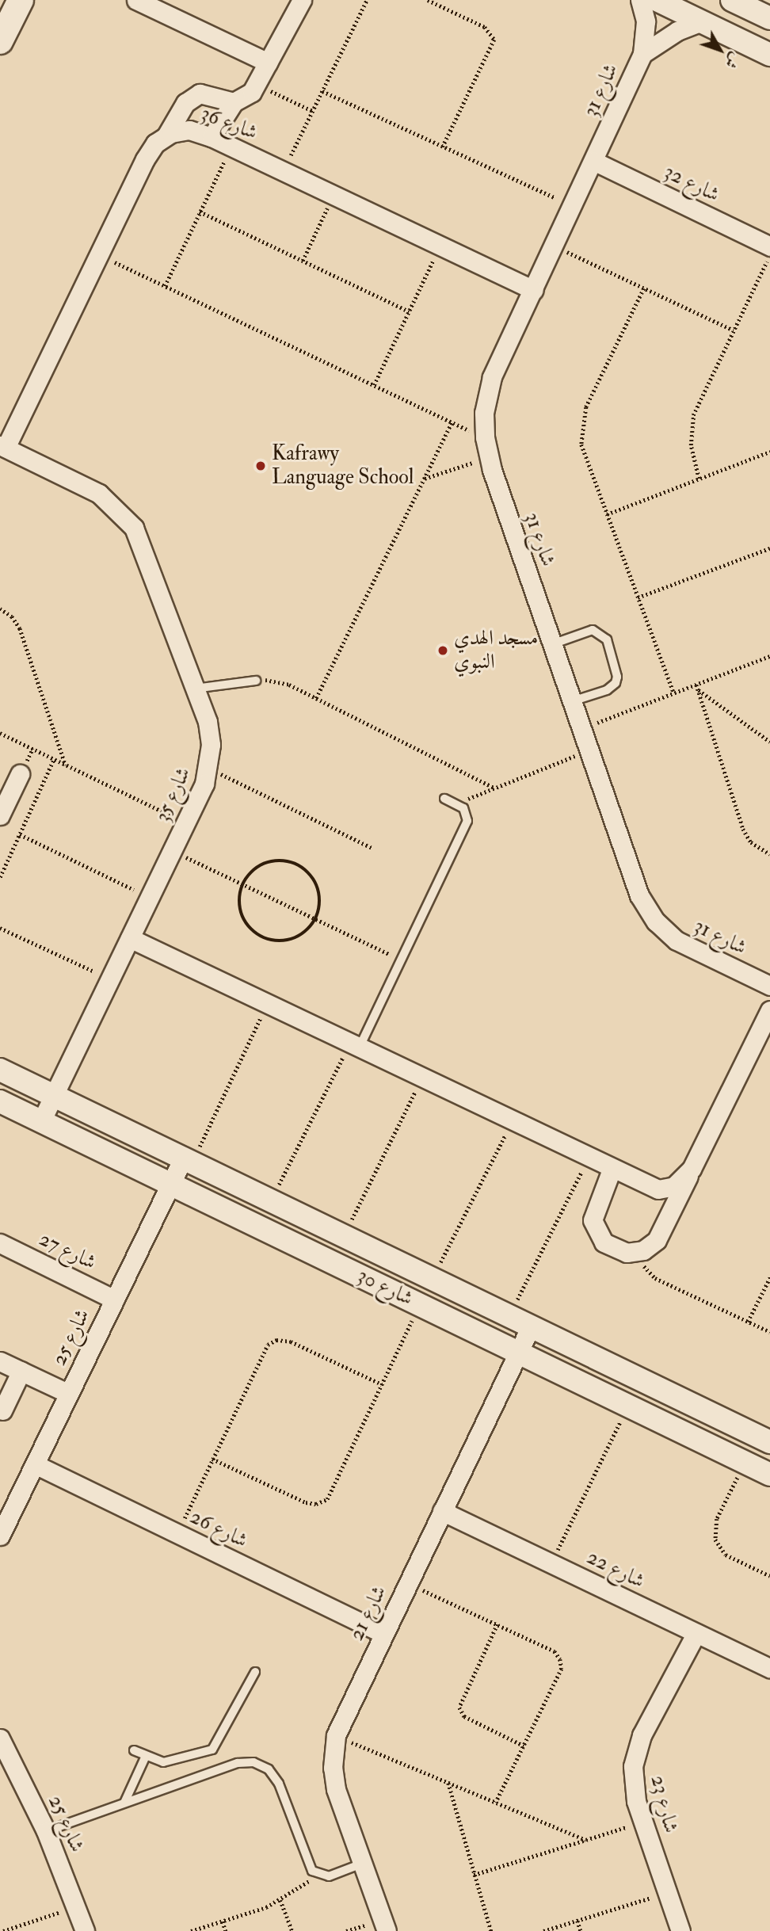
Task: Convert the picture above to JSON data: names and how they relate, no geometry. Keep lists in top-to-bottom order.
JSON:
{
  "streets": {
    "street": [
      "شارع 31",
      "شارع 36",
      "شارع 32",
      "شارع 35",
      "شارع 27",
      "شارع 30",
      "شارع 25",
      "شارع 26",
      "شارع 22",
      "شارع 21",
      "شارع 23"
    ]
  },
  "crossings": [
    ["شارع 31", "شارع 36"],
    ["شارع 31", "شارع 32"],
    ["شارع 35", "شارع 30"],
    ["شارع 27", "شارع 25"],
    ["شارع 30", "شارع 25"],
    ["شارع 30", "شارع 21"],
    ["شارع 25", "شارع 26"],
    ["شارع 26", "شارع 21"],
    ["شارع 22", "شارع 21"],
    ["شارع 22", "شارع 23"]
  ],
  "places": ["Kafrawy Language School", "مسجد الهدي النبوي"],
  "north": "bottom right"
}
